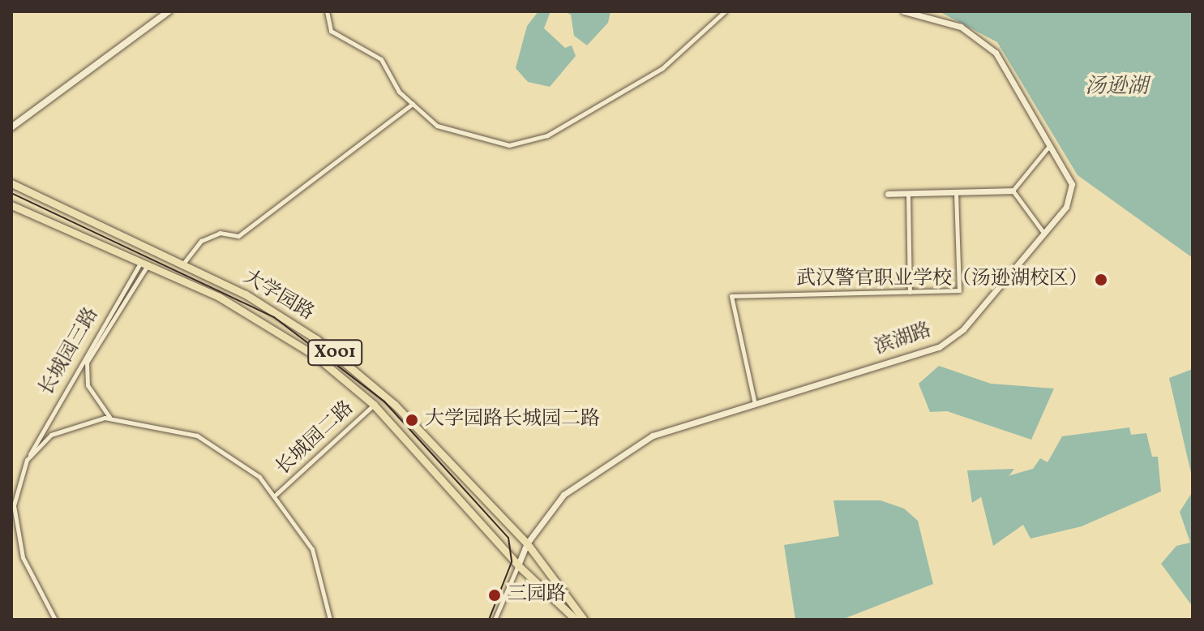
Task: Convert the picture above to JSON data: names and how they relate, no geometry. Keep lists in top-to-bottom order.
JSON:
{
  "streets": {
    "main road": ["大学园路", "X001"],
    "street": ["滨湖路", "长城园三路", "长城园二路"]
  },
  "crossings": [
    ["大学园路", "滨湖路"],
    ["大学园路", "长城园三路"],
    ["大学园路", "长城园二路"]
  ],
  "water": ["汤逊湖"],
  "places": ["武汉警官职业学校（汤逊湖校区）", "大学园路长城园二路", "三园路"]
}
